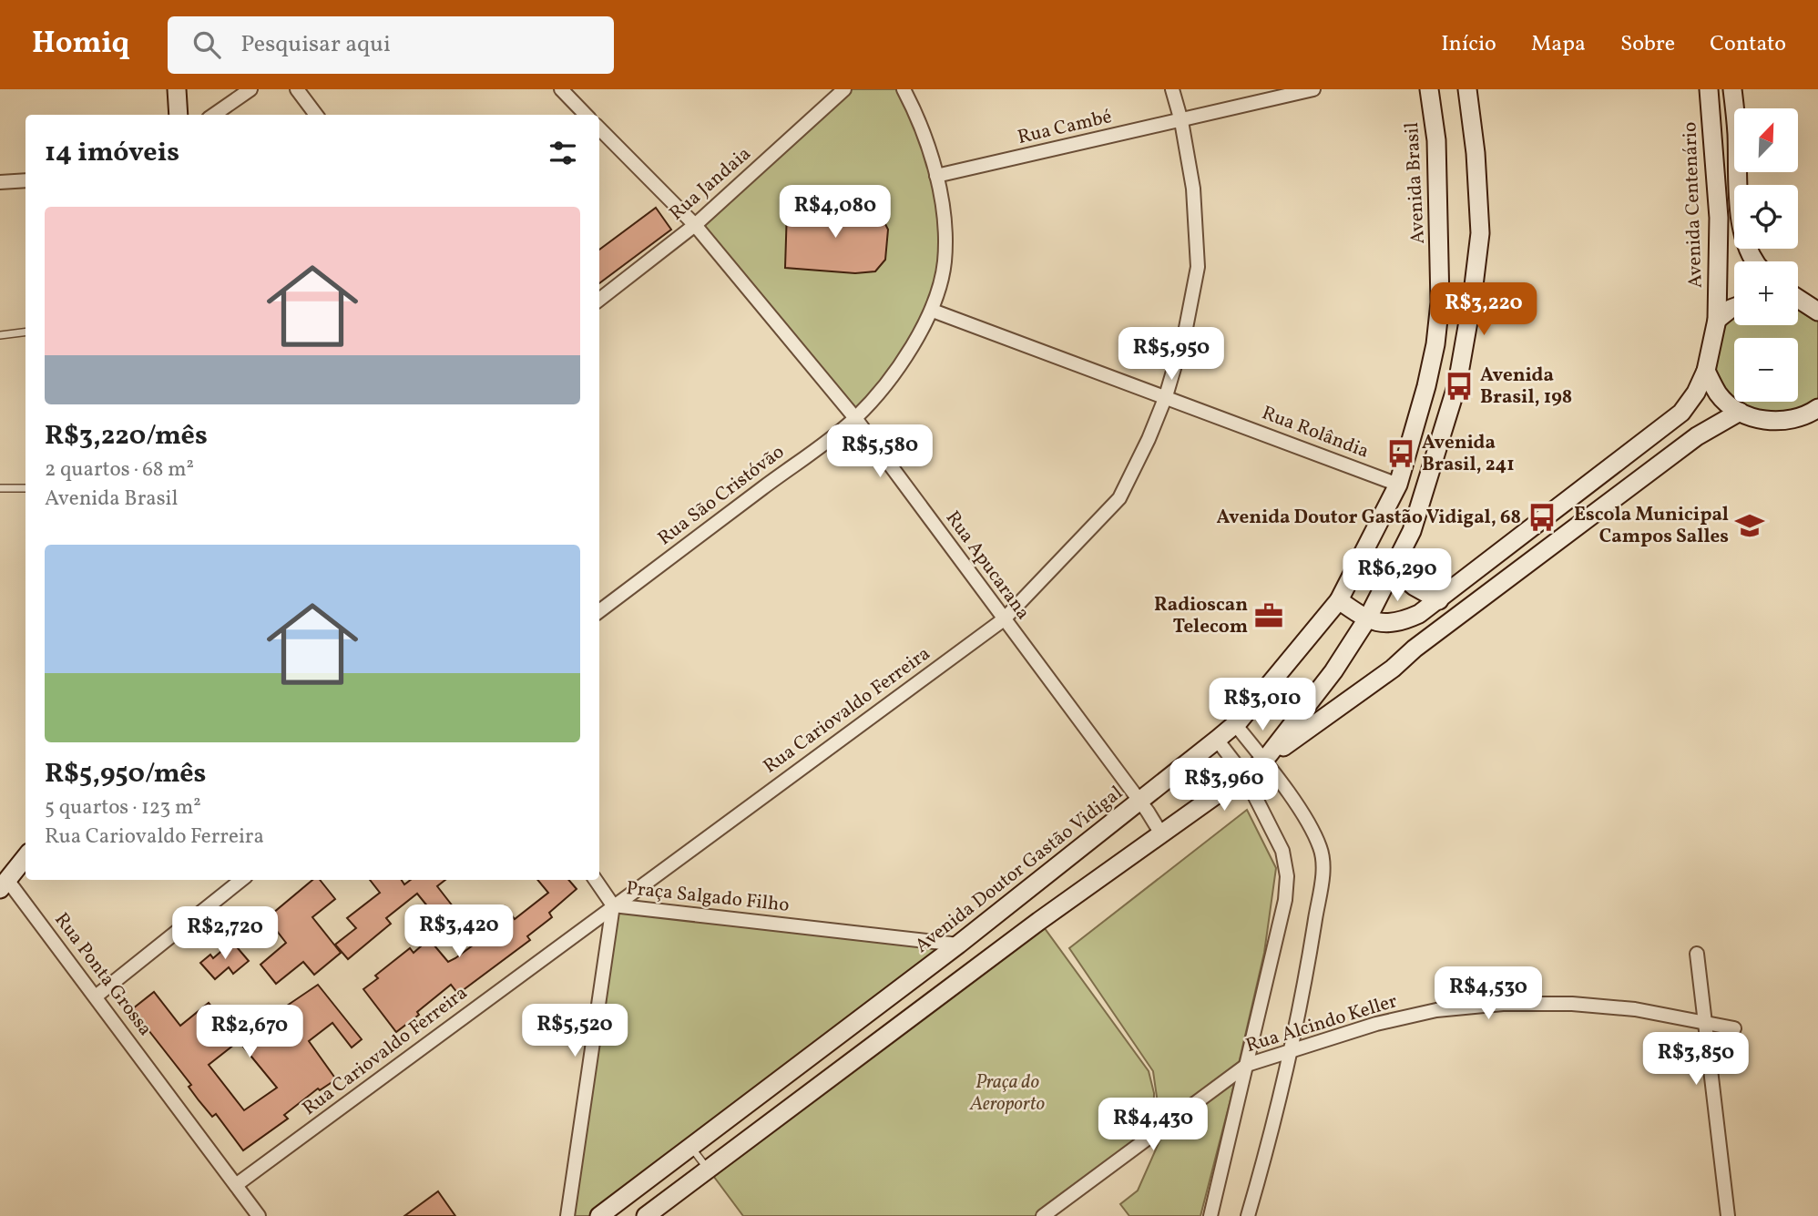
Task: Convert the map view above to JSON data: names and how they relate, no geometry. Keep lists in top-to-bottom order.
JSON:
{
  "streets": {
    "main road": ["Avenida Brasil", "Avenida Centenário", "Avenida Doutor Gastão Vidigal"],
    "street": [
      "Rua Cambé",
      "Rua Jandaia",
      "Rua Rolândia",
      "Rua São Cristóvão",
      "Rua Apucarana",
      "Rua Cariovaldo Ferreira",
      "Praça Salgado Filho",
      "Rua Ponta Grossa",
      "Rua Alcindo Keller"
    ]
  },
  "crossings": [
    ["Rua Cambé", "Rua São Cristóvão"],
    ["Rua Cambé", "Rua Cariovaldo Ferreira"],
    ["Avenida Brasil", "Rua Rolândia"],
    ["Avenida Brasil", "Avenida Doutor Gastão Vidigal"],
    ["Rua Jandaia", "Rua Apucarana"],
    ["Rua Rolândia", "Rua São Cristóvão"],
    ["Rua Rolândia", "Rua Cariovaldo Ferreira"],
    ["Rua São Cristóvão", "Rua Apucarana"],
    ["Rua Apucarana", "Rua Cariovaldo Ferreira"],
    ["Rua Apucarana", "Avenida Doutor Gastão Vidigal"],
    ["Rua Cariovaldo Ferreira", "Praça Salgado Filho"],
    ["Rua Cariovaldo Ferreira", "Rua Ponta Grossa"],
    ["Avenida Doutor Gastão Vidigal", "Praça Salgado Filho"]
  ],
  "parks": ["Praça do Aeroporto"],
  "places": {
    "bus stop": ["Avenida Brasil, 198", "Avenida Brasil, 241", "Avenida Doutor Gastão Vidigal, 68"],
    "school or university": ["Escola Municipal Campos Salles"],
    "office": ["Radioscan Telecom"]
  },
  "north": "top right",
  "page": {
    "header": "Homiq",
    "search": "Pesquisar aqui",
    "nav": [
      "Início",
      "Mapa",
      "Sobre",
      "Contato"
    ],
    "map_buttons": ["+", "−"],
    "heading": "14 imóveis",
    "price": [
      "R$4,080",
      "R$3,220",
      "R$5,950",
      "R$5,580",
      "R$6,290",
      "R$3,010",
      "R$3,960",
      "R$3,420",
      "R$2,720",
      "R$4,530",
      "R$5,520",
      "R$2,670",
      "R$3,850",
      "R$4,430"
    ],
    "list": [
      {
        "name": "R$3,220/mês",
        "note": "2 quartos · 68 m² · Avenida Brasil"
      },
      {
        "name": "R$5,950/mês",
        "note": "5 quartos · 123 m² · Rua Cariovaldo Ferreira"
      }
    ]
  }
}
